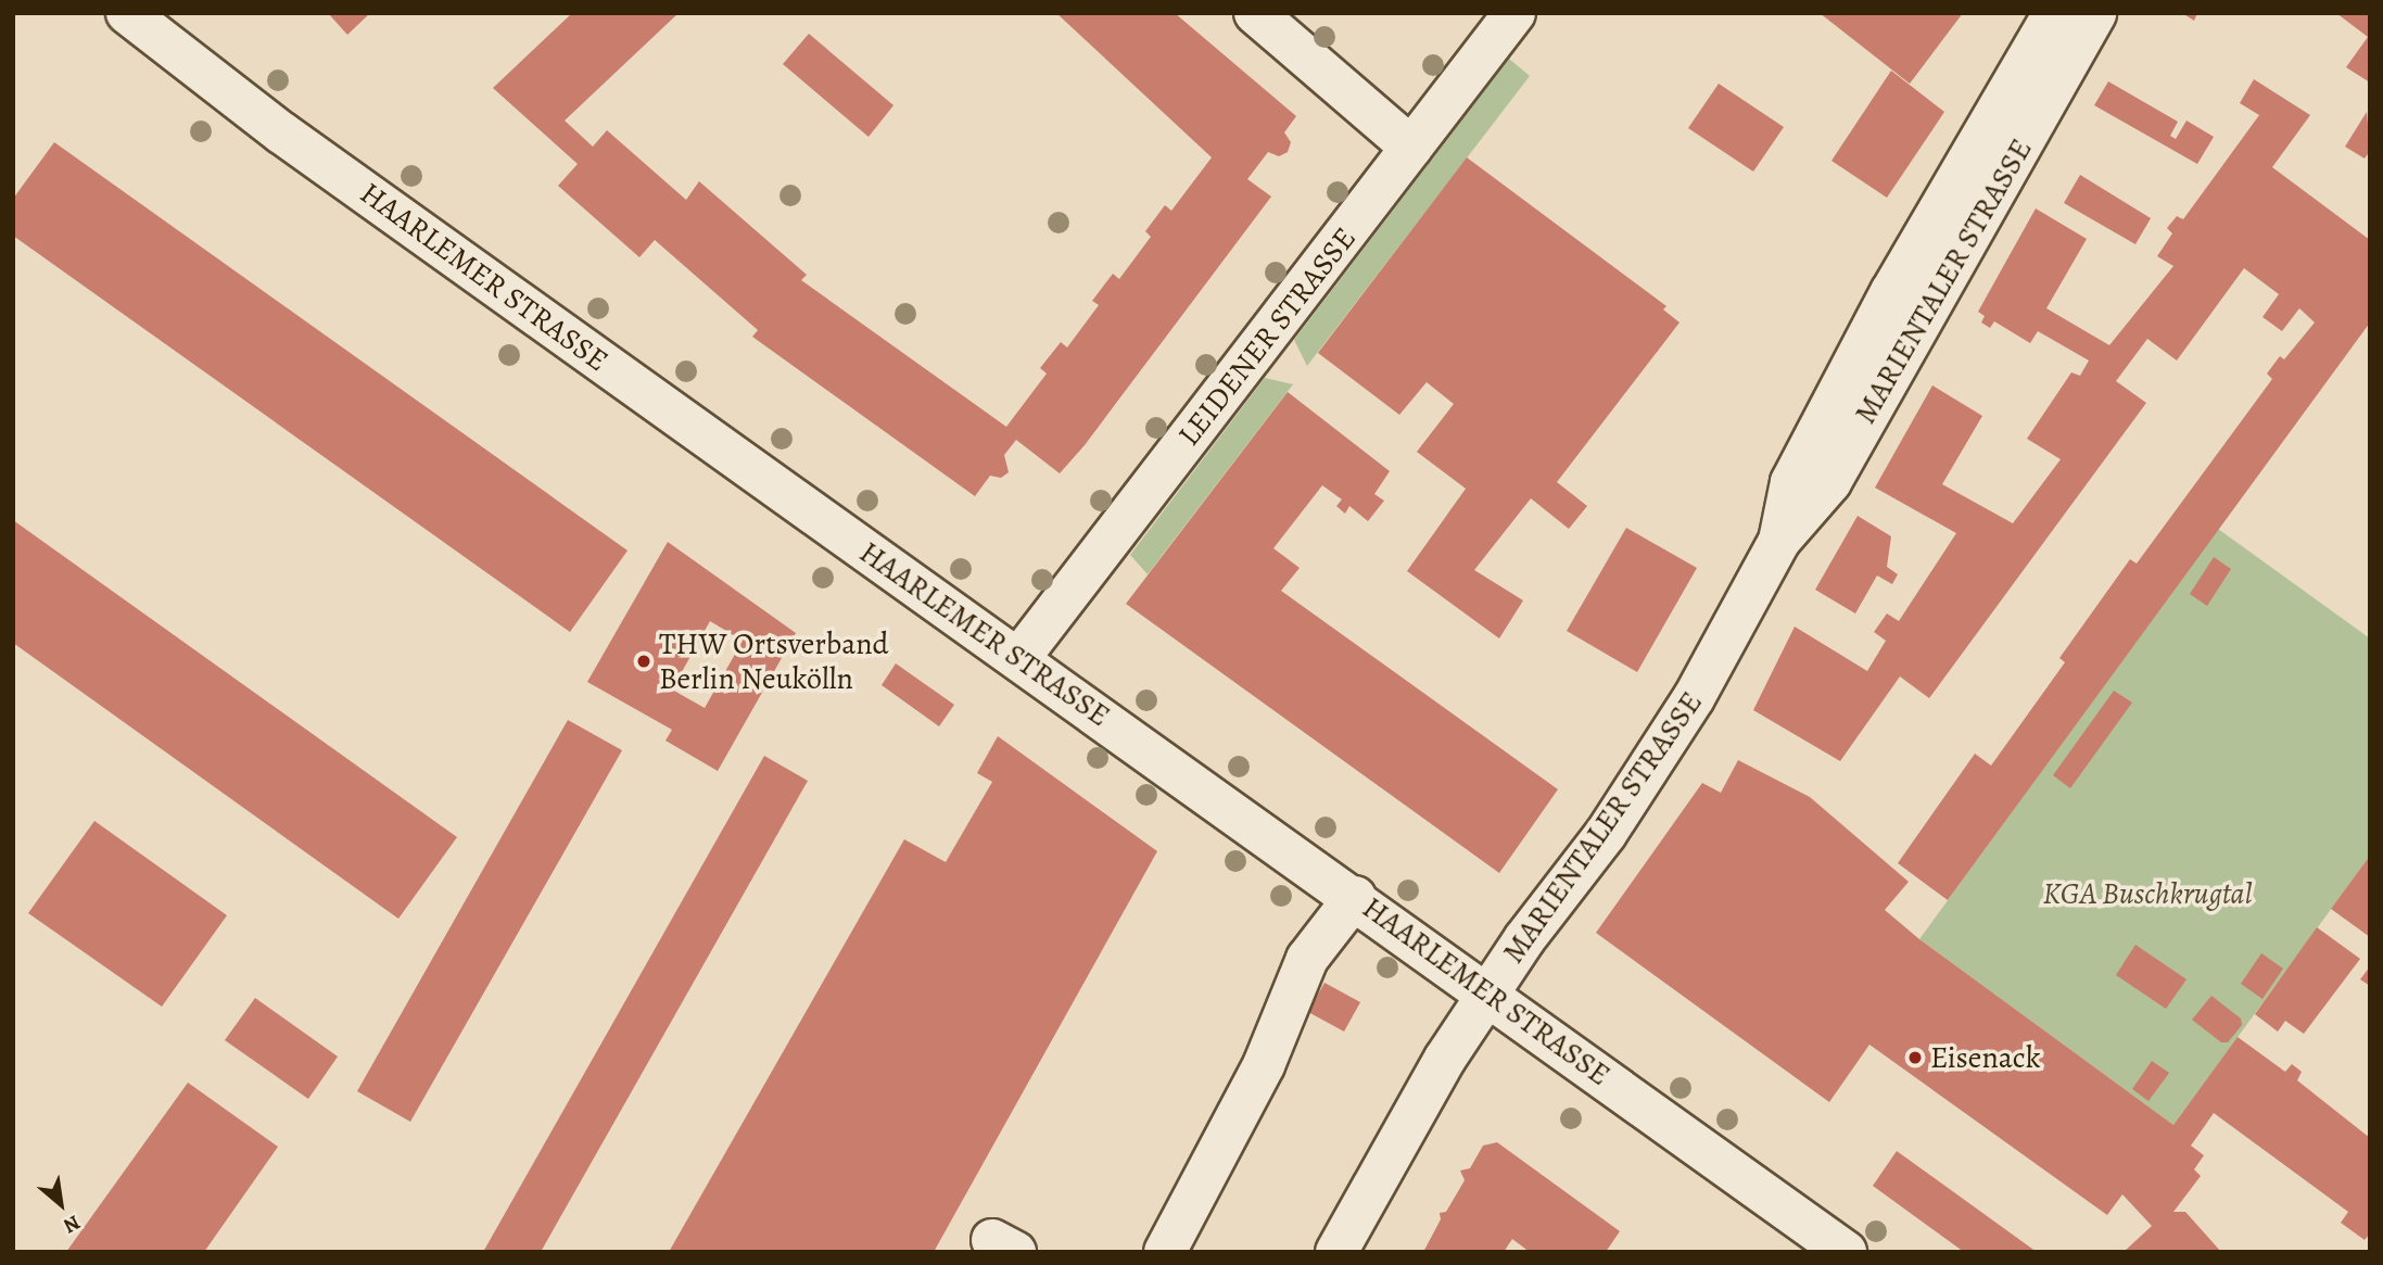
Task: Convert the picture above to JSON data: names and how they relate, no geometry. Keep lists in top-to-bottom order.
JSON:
{
  "streets": {
    "street": ["HAARLEMER STRASSE", "MARIENTALER STRASSE", "LEIDENER STRASSE"]
  },
  "crossings": [
    ["HAARLEMER STRASSE", "MARIENTALER STRASSE"],
    ["HAARLEMER STRASSE", "LEIDENER STRASSE"]
  ],
  "parks": ["KGA Buschkrugtal"],
  "places": ["THW Ortsverband Berlin Neukölln", "Eisenack"],
  "north": "bottom right"
}
